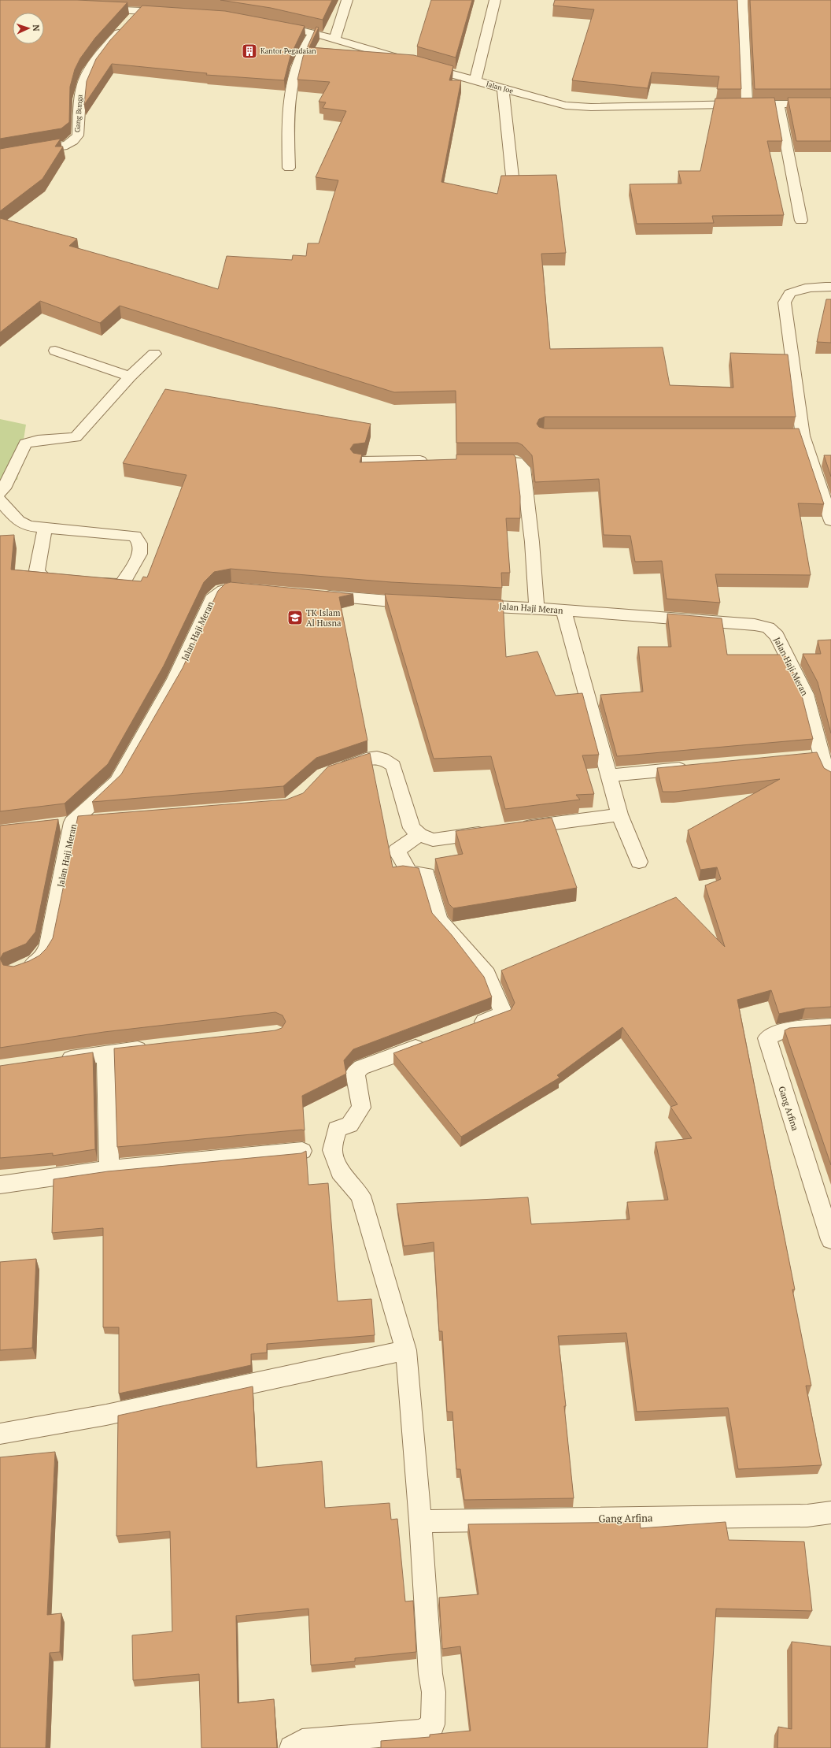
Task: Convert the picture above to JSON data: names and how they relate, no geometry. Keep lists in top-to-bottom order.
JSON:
{
  "streets": {
    "street": [
      "Jalan Joe",
      "Gang Bunga",
      "Jalan Haji Meran",
      "Gang Arfina"
    ]
  },
  "places": {
    "building": ["Kantor Pegadaian"],
    "school or university": ["TK Islam Al Husna"]
  },
  "north": "right"
}
